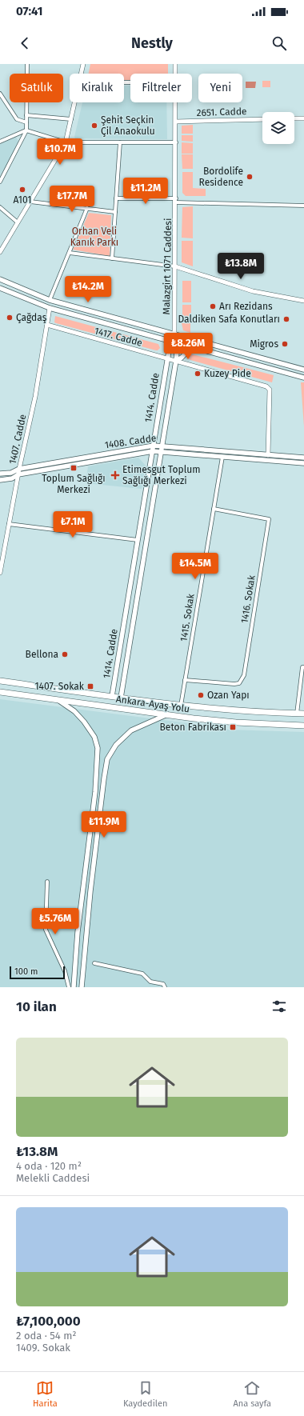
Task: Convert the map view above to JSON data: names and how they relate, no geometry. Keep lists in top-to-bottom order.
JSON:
{
  "streets": {
    "highway": ["Ankara-Ayaş Yolu"],
    "main road": ["1414. Cadde", "1408. Cadde"],
    "street": [
      "2651. Cadde",
      "Malazgirt 1071 Caddesi",
      "1417. Cadde",
      "1407. Cadde",
      "1416. Sokak",
      "1415. Sokak"
    ]
  },
  "crossings": [
    ["2651. Cadde", "Malazgirt 1071 Caddesi"],
    ["Malazgirt 1071 Caddesi", "1414. Cadde"],
    ["1417. Cadde", "1414. Cadde"],
    ["1417. Cadde", "1407. Cadde"],
    ["1417. Cadde", "1408. Cadde"],
    ["1414. Cadde", "1408. Cadde"],
    ["1414. Cadde", "Ankara-Ayaş Yolu"],
    ["1407. Cadde", "1408. Cadde"],
    ["1408. Cadde", "1415. Sokak"],
    ["1416. Sokak", "1415. Sokak"],
    ["1415. Sokak", "Ankara-Ayaş Yolu"]
  ],
  "parks": ["Orhan Veli Kanık Parkı"],
  "places": {
    "other": [
      "Şehit Seçkin Çil Anaokulu",
      "Bordolife Residence",
      "A101",
      "Arı Rezidans",
      "Çağdaş",
      "Daldiken Safa Konutları",
      "Migros",
      "Kuzey Pide",
      "Bellona",
      "Ozan Yapı"
    ],
    "transit": ["Toplum Sağlığı Merkezi", "1407. Sokak", "Beton Fabrikası"],
    "health": ["Etimesgut Toplum Sağlığı Merkezi"]
  },
  "scale_bar": "100 m",
  "page": {
    "status": "07:41",
    "header": "Nestly",
    "chip": [
      "Satılık",
      "Kiralık",
      "Filtreler",
      "Yeni"
    ],
    "price": [
      "₺10.7M",
      "₺11.2M",
      "₺17.7M",
      "₺13.8M",
      "₺14.2M",
      "₺8.26M",
      "₺7.1M",
      "₺14.5M",
      "₺11.9M",
      "₺5.76M"
    ],
    "scale": "100 m",
    "heading": "10 ilan",
    "list": [
      {
        "name": "₺13.8M",
        "note": "4 oda · 120 m² · Melekli Caddesi"
      },
      {
        "name": "₺7,100,000",
        "note": "2 oda · 54 m² · 1409. Sokak"
      }
    ],
    "tabs": ["Harita", "Kaydedilen", "Ana sayfa"]
  }
}
